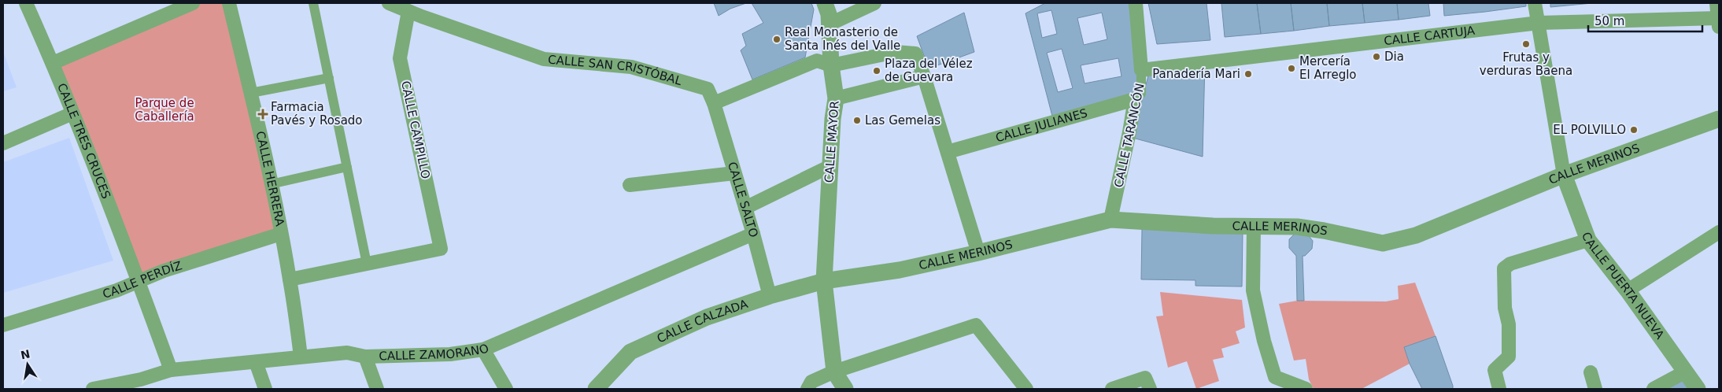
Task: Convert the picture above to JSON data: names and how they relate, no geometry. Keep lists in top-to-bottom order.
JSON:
{
  "streets": {
    "street": [
      "CALLE CARTUJA",
      "CALLE SAN CRISTÓBAL",
      "CALLE JULIANES",
      "CALLE CAMPILLO",
      "CALLE TARANCÓN",
      "CALLE TRES CRUCES",
      "CALLE MAYOR",
      "CALLE MERINOS",
      "CALLE HERRERA",
      "CALLE SALTO",
      "CALLE PERDÍZ",
      "CALLE PUERTA NUEVA",
      "CALLE CALZADA",
      "CALLE ZAMORANO"
    ]
  },
  "crossings": [
    ["CALLE CARTUJA", "CALLE TARANCÓN"],
    ["CALLE SAN CRISTÓBAL", "CALLE CAMPILLO"],
    ["CALLE SAN CRISTÓBAL", "CALLE SALTO"],
    ["CALLE JULIANES", "CALLE TARANCÓN"],
    ["CALLE TARANCÓN", "CALLE MERINOS"],
    ["CALLE TRES CRUCES", "CALLE PERDÍZ"],
    ["CALLE TRES CRUCES", "CALLE ZAMORANO"],
    ["CALLE MAYOR", "CALLE MERINOS"],
    ["CALLE MAYOR", "CALLE CALZADA"],
    ["CALLE MERINOS", "CALLE PUERTA NUEVA"],
    ["CALLE MERINOS", "CALLE CALZADA"],
    ["CALLE HERRERA", "CALLE PERDÍZ"],
    ["CALLE HERRERA", "CALLE ZAMORANO"],
    ["CALLE SALTO", "CALLE CALZADA"],
    ["CALLE SALTO", "CALLE ZAMORANO"]
  ],
  "parks": ["Parque de Caballería"],
  "places": {
    "other": [
      "Real Monasterio de Santa Inés del Valle",
      "Frutas y verduras Baena",
      "Dia",
      "Mercería El Arreglo",
      "Plaza del Vélez de Guevara",
      "Panadería Mari",
      "Las Gemelas",
      "EL POLVILLO"
    ],
    "health": ["Farmacia Pavés y Rosado"]
  },
  "scale_bar": "50 m",
  "north": "top"
}
